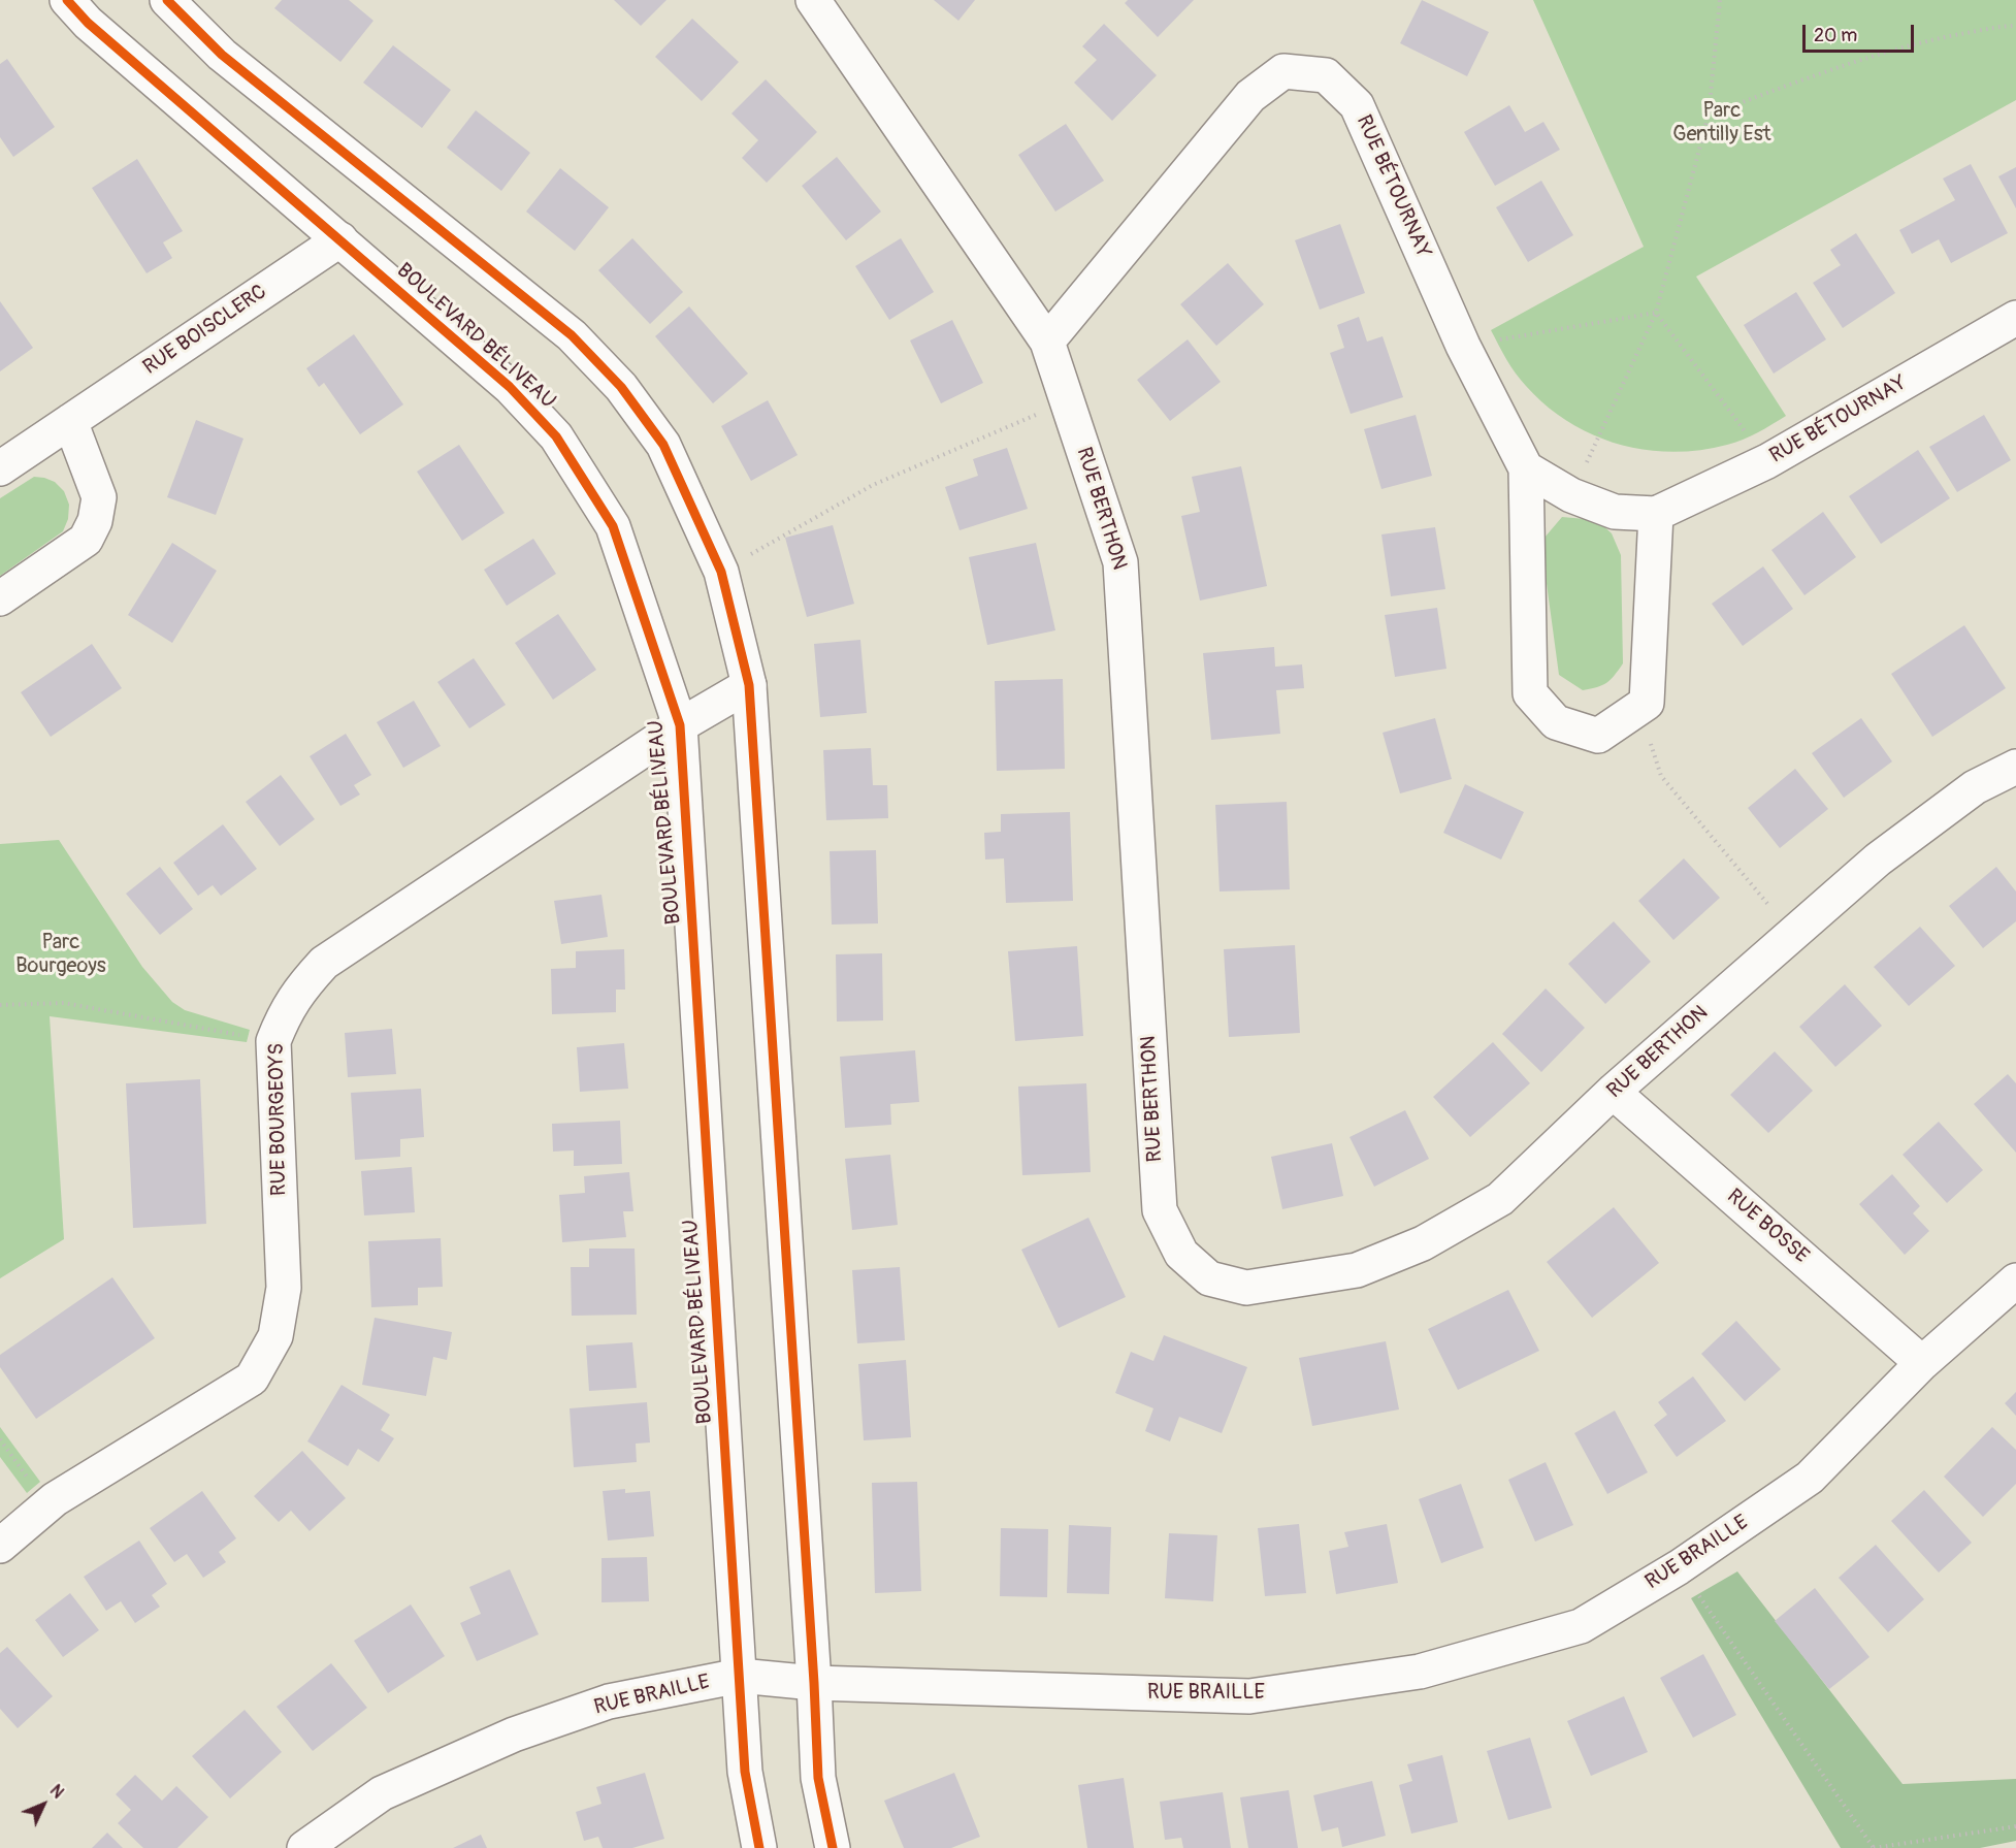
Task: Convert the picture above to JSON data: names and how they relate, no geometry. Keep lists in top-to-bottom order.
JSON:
{
  "streets": {
    "street": [
      "RUE BÉTOURNAY",
      "RUE BOISCLERC",
      "BOULEVARD BÉLIVEAU",
      "RUE BERTHON",
      "RUE BOURGEOYS",
      "RUE BOSSE",
      "RUE BRAILLE"
    ]
  },
  "crossings": [
    ["RUE BÉTOURNAY", "RUE BERTHON"],
    ["RUE BOISCLERC", "BOULEVARD BÉLIVEAU"],
    ["BOULEVARD BÉLIVEAU", "RUE BOURGEOYS"],
    ["BOULEVARD BÉLIVEAU", "RUE BRAILLE"],
    ["RUE BERTHON", "RUE BOSSE"],
    ["RUE BOSSE", "RUE BRAILLE"]
  ],
  "parks": ["Parc Gentilly Est", "Parc Bourgeoys"],
  "scale_bar": "20 m",
  "north": "top right"
}
